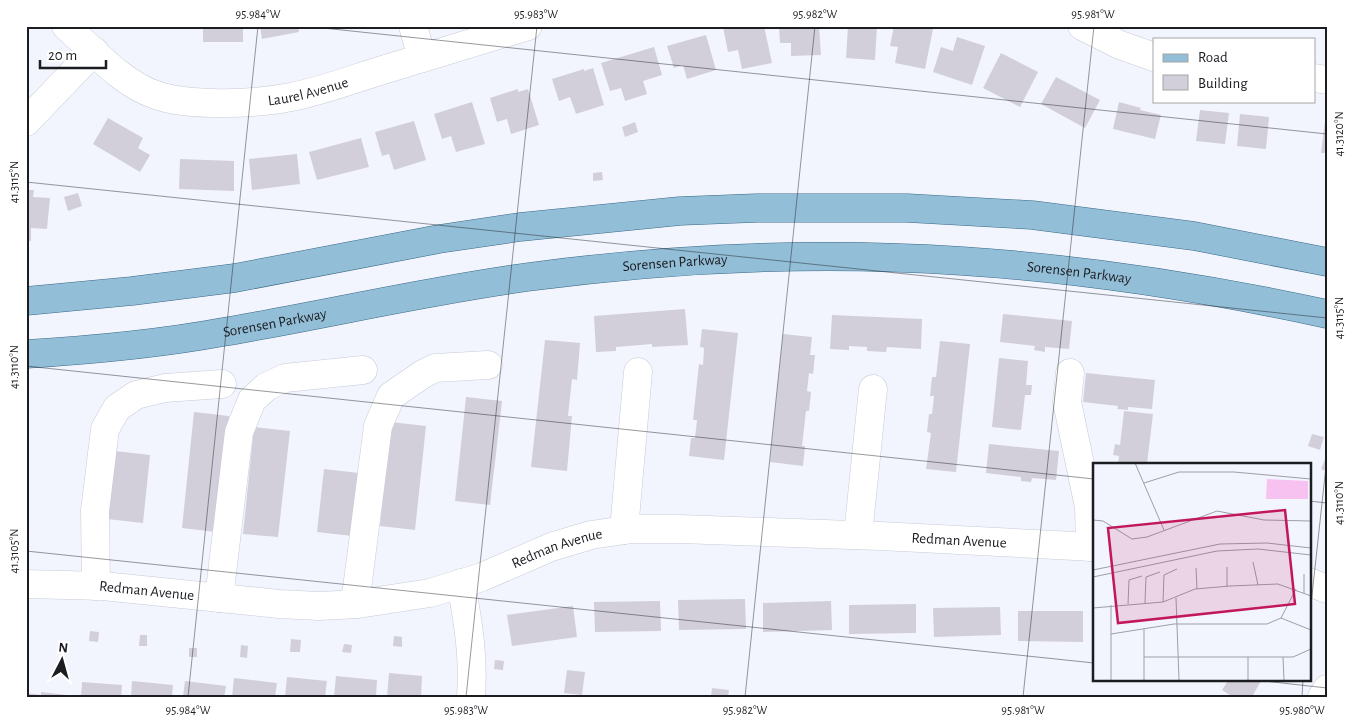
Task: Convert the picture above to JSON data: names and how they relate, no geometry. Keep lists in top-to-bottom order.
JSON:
{
  "streets": {
    "main road": ["Sorensen Parkway"],
    "street": ["Laurel Avenue", "Redman Avenue"]
  },
  "legend": ["Road", "Building"],
  "scale_bar": "20 m",
  "north": "top",
  "coordinates": [
    "95.984°W",
    "95.983°W",
    "95.982°W",
    "95.981°W",
    "41.3120°N",
    "41.3115°N",
    "41.3110°N",
    "41.3105°N",
    "95.980°W"
  ]
}
